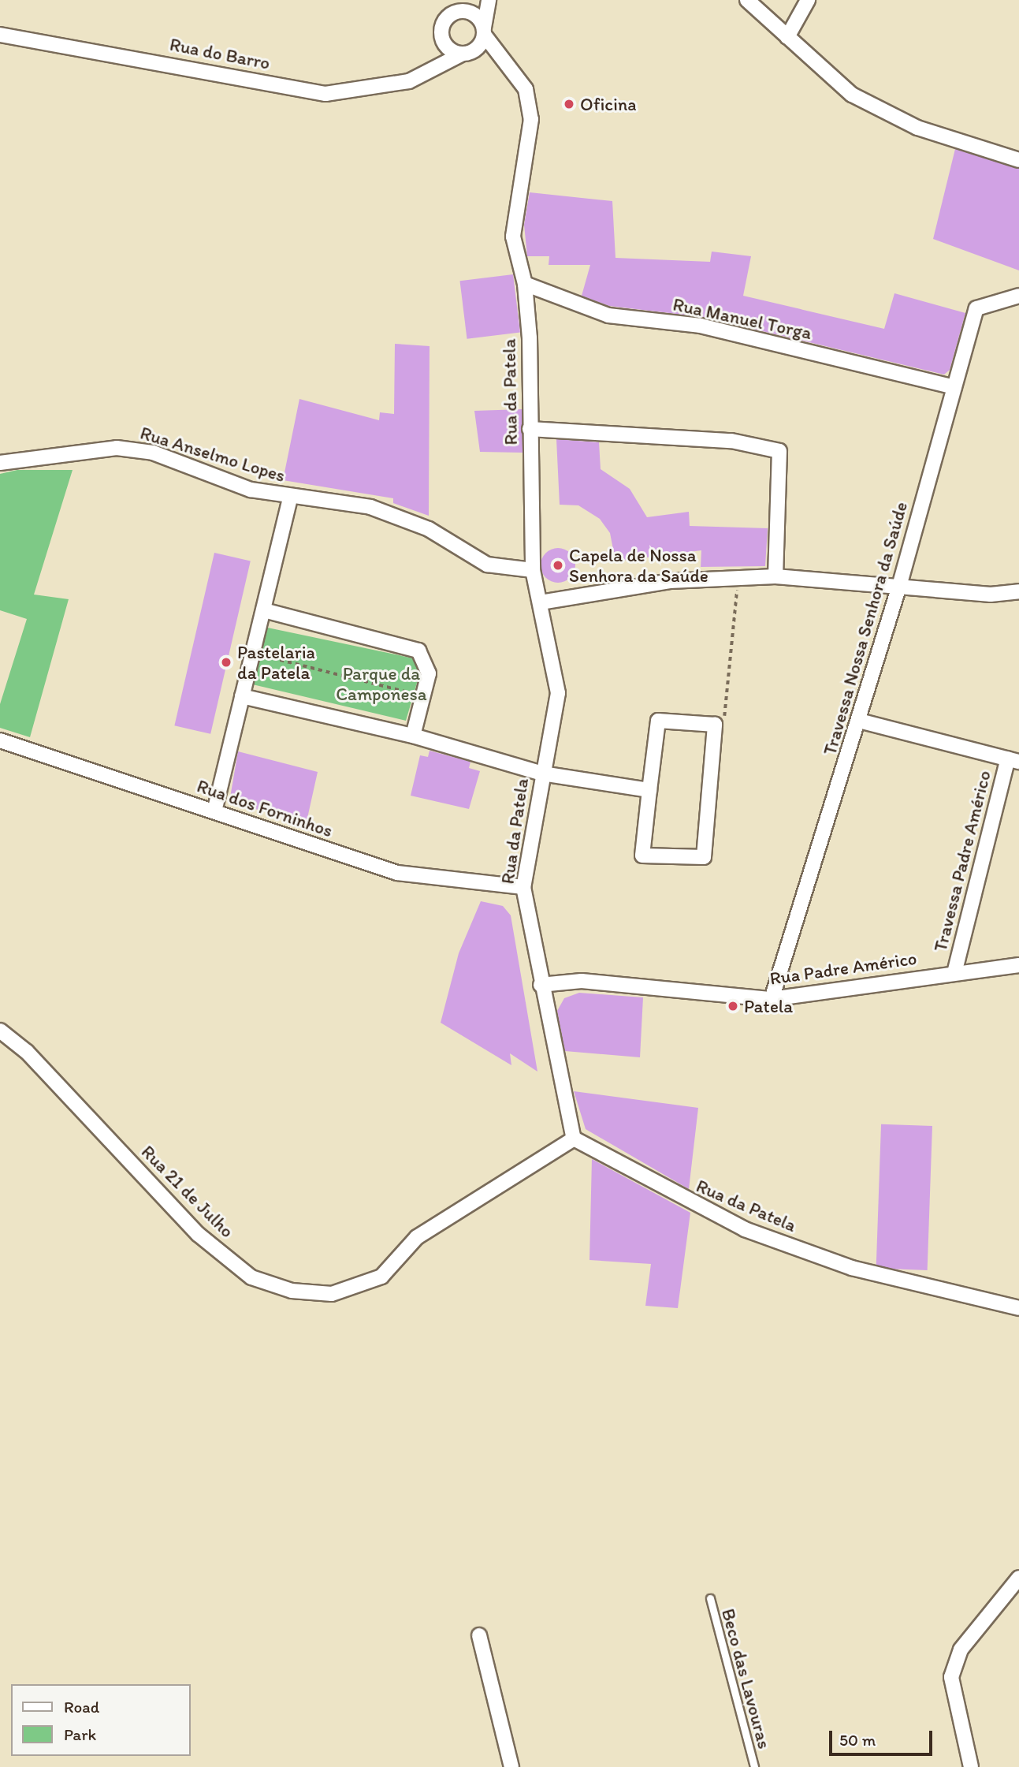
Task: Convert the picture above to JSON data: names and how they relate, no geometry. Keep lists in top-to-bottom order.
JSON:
{
  "streets": {
    "street": [
      "Rua do Barro",
      "Rua Manuel Torga",
      "Rua da Patela",
      "Rua Anselmo Lopes",
      "Travessa Nossa Senhora da Saúde",
      "Rua dos Forninhos",
      "Travessa Padre Américo",
      "Rua Padre Américo",
      "Rua 21 de Julho"
    ],
    "lane": ["Beco das Lavouras"]
  },
  "crossings": [
    ["Rua do Barro", "Rua da Patela"],
    ["Rua Manuel Torga", "Rua da Patela"],
    ["Rua Manuel Torga", "Travessa Nossa Senhora da Saúde"],
    ["Rua da Patela", "Rua Anselmo Lopes"],
    ["Rua da Patela", "Rua dos Forninhos"],
    ["Rua da Patela", "Rua Padre Américo"],
    ["Rua da Patela", "Rua 21 de Julho"],
    ["Travessa Nossa Senhora da Saúde", "Rua Padre Américo"],
    ["Travessa Padre Américo", "Rua Padre Américo"]
  ],
  "parks": ["Parque da Camponesa"],
  "places": [
    "Oficina",
    "Capela de Nossa Senhora da Saúde",
    "Pastelaria da Patela",
    "Patela"
  ],
  "legend": ["Road", "Park"],
  "scale_bar": "50 m"
}
